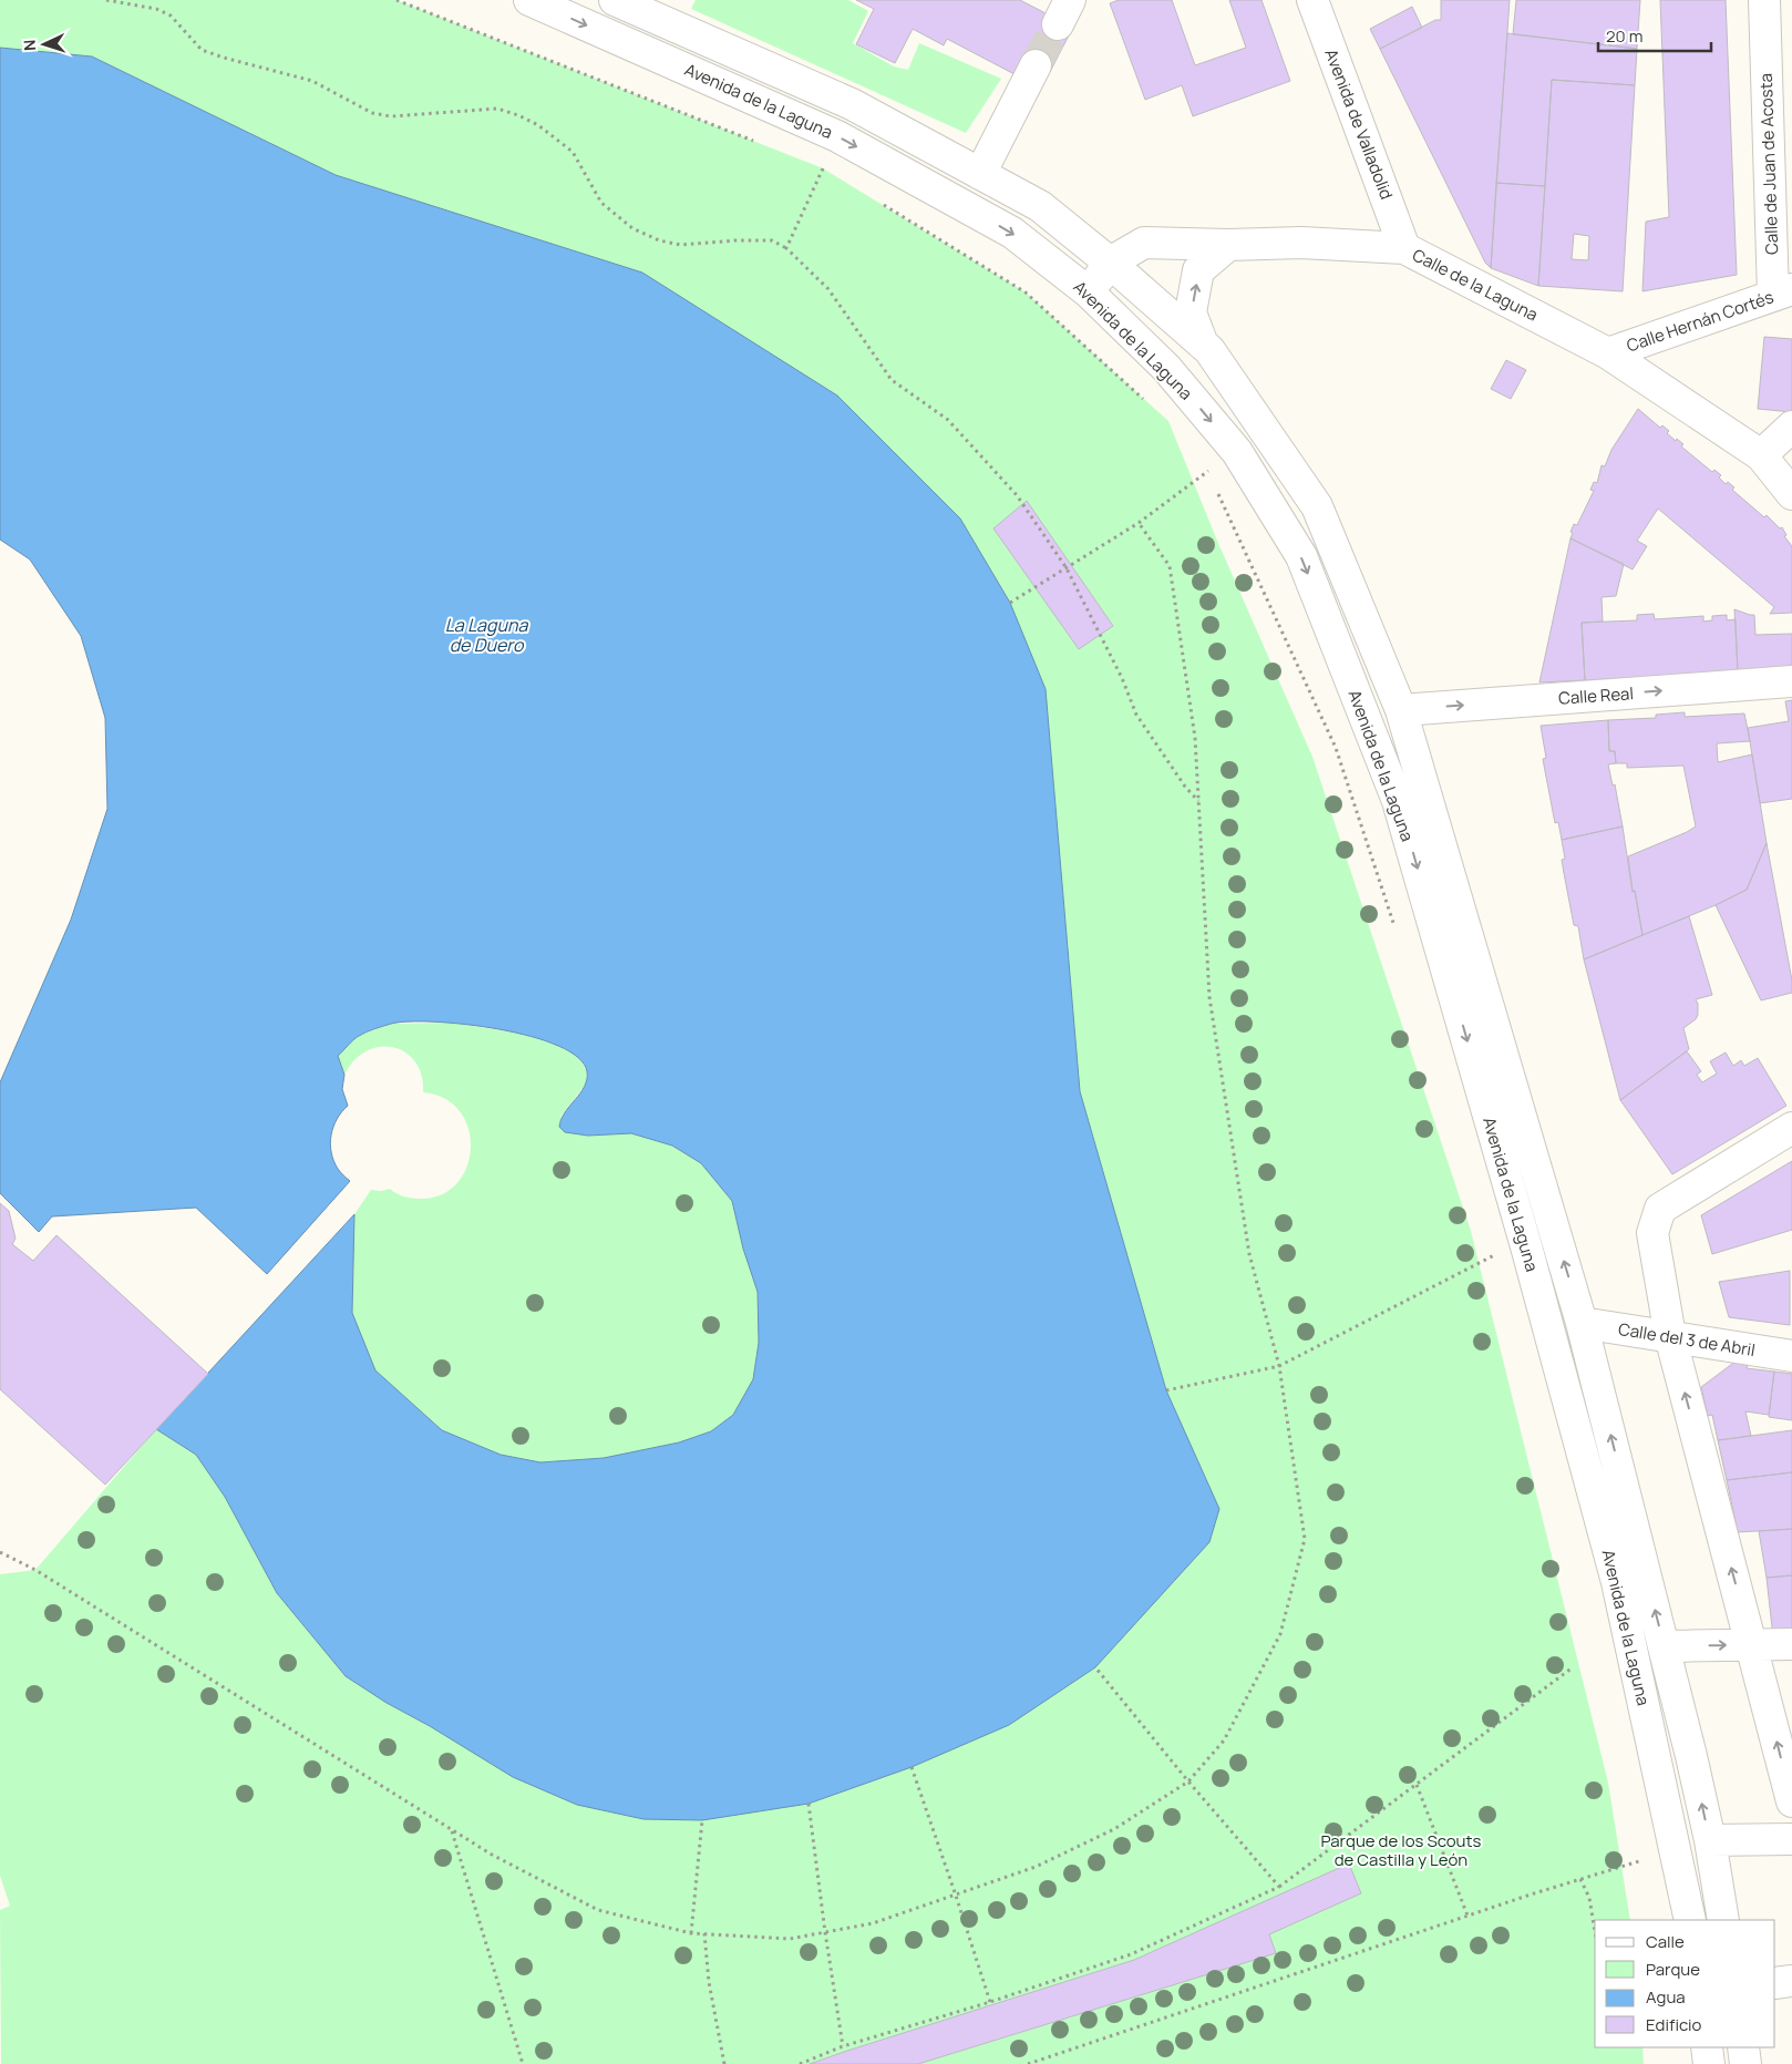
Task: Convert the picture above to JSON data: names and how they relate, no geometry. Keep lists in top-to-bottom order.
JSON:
{
  "streets": {
    "street": [
      "Avenida de la Laguna",
      "Avenida de Valladolid",
      "Calle de Juan de Acosta",
      "Calle de la Laguna",
      "Calle Hernán Cortés",
      "Calle Real",
      "Calle del 3 de Abril"
    ]
  },
  "crossings": [
    ["Avenida de la Laguna", "Calle de la Laguna"],
    ["Avenida de la Laguna", "Calle Real"],
    ["Avenida de la Laguna", "Calle del 3 de Abril"],
    ["Avenida de Valladolid", "Calle de la Laguna"],
    ["Calle de Juan de Acosta", "Calle Hernán Cortés"],
    ["Calle de la Laguna", "Calle Hernán Cortés"]
  ],
  "one_way": ["Calle Real"],
  "water": ["La Laguna de Duero"],
  "parks": ["Parque de los Scouts de Castilla y León"],
  "legend": [
    "Calle",
    "Parque",
    "Agua",
    "Edificio"
  ],
  "scale_bar": "20 m",
  "north": "left"
}
